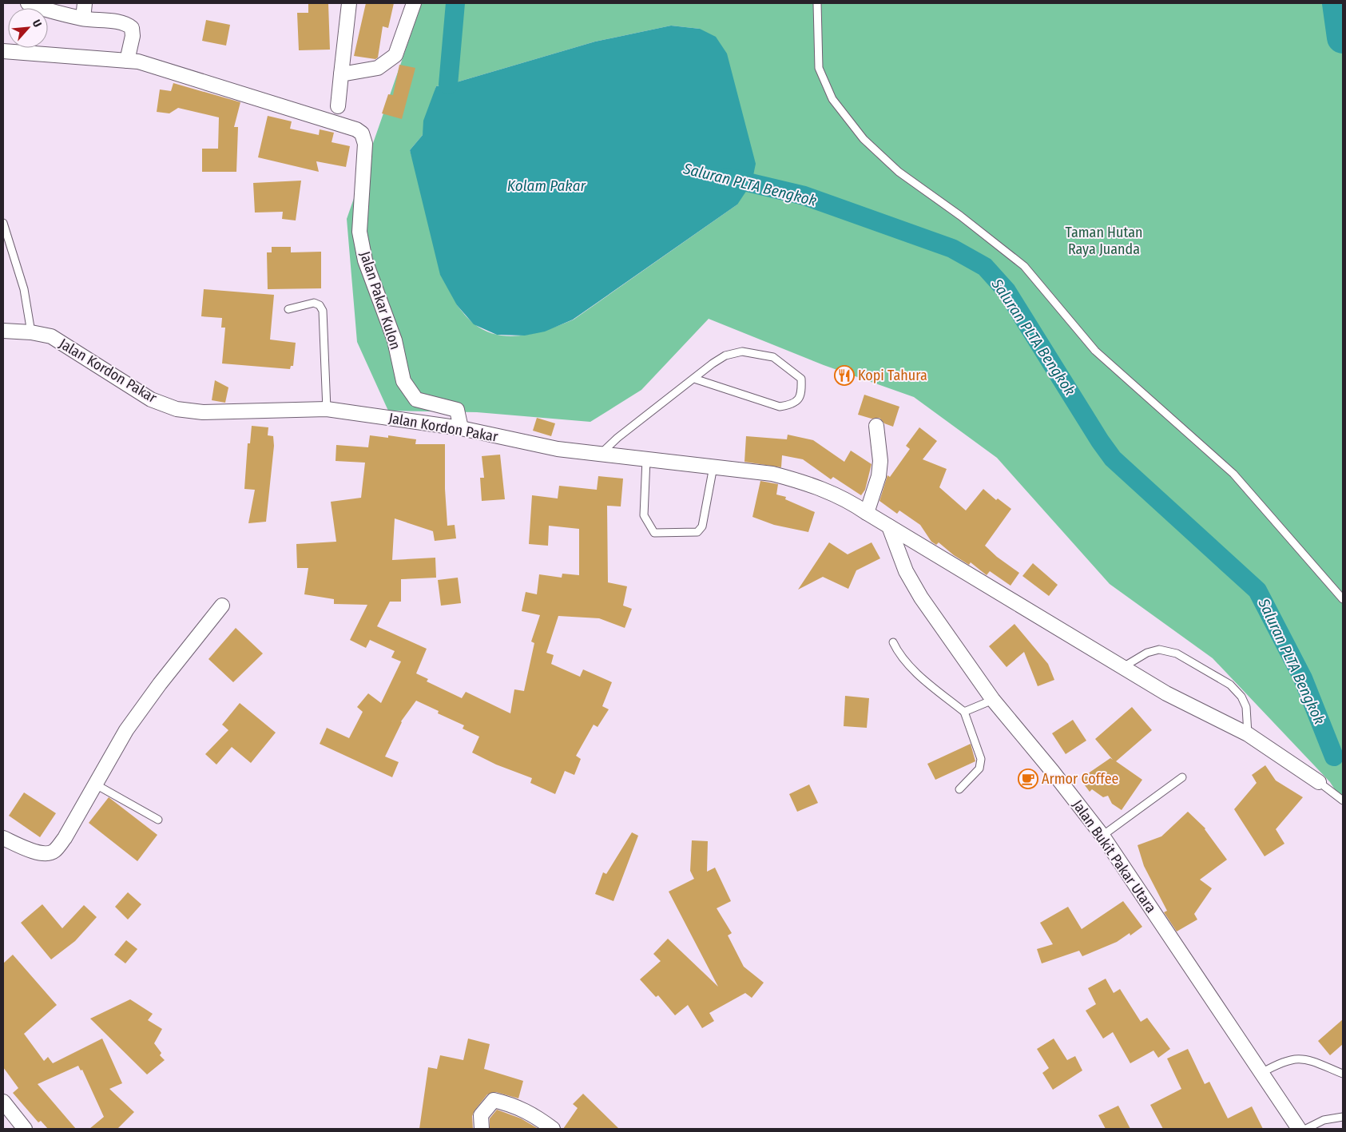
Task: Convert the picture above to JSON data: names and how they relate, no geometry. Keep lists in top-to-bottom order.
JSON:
{
  "streets": {
    "street": ["Jalan Pakar Kulon", "Jalan Kordon Pakar", "Jalan Bukit Pakar Utara"]
  },
  "crossings": [
    ["Jalan Pakar Kulon", "Jalan Kordon Pakar"],
    ["Jalan Kordon Pakar", "Jalan Bukit Pakar Utara"]
  ],
  "water": ["Saluran PLTA Bengkok", "Kolam Pakar"],
  "parks": ["Taman Hutan Raya Juanda"],
  "places": {
    "restaurant": ["Kopi Tahura"],
    "cafe": ["Armor Coffee"]
  },
  "north": "top right"
}
